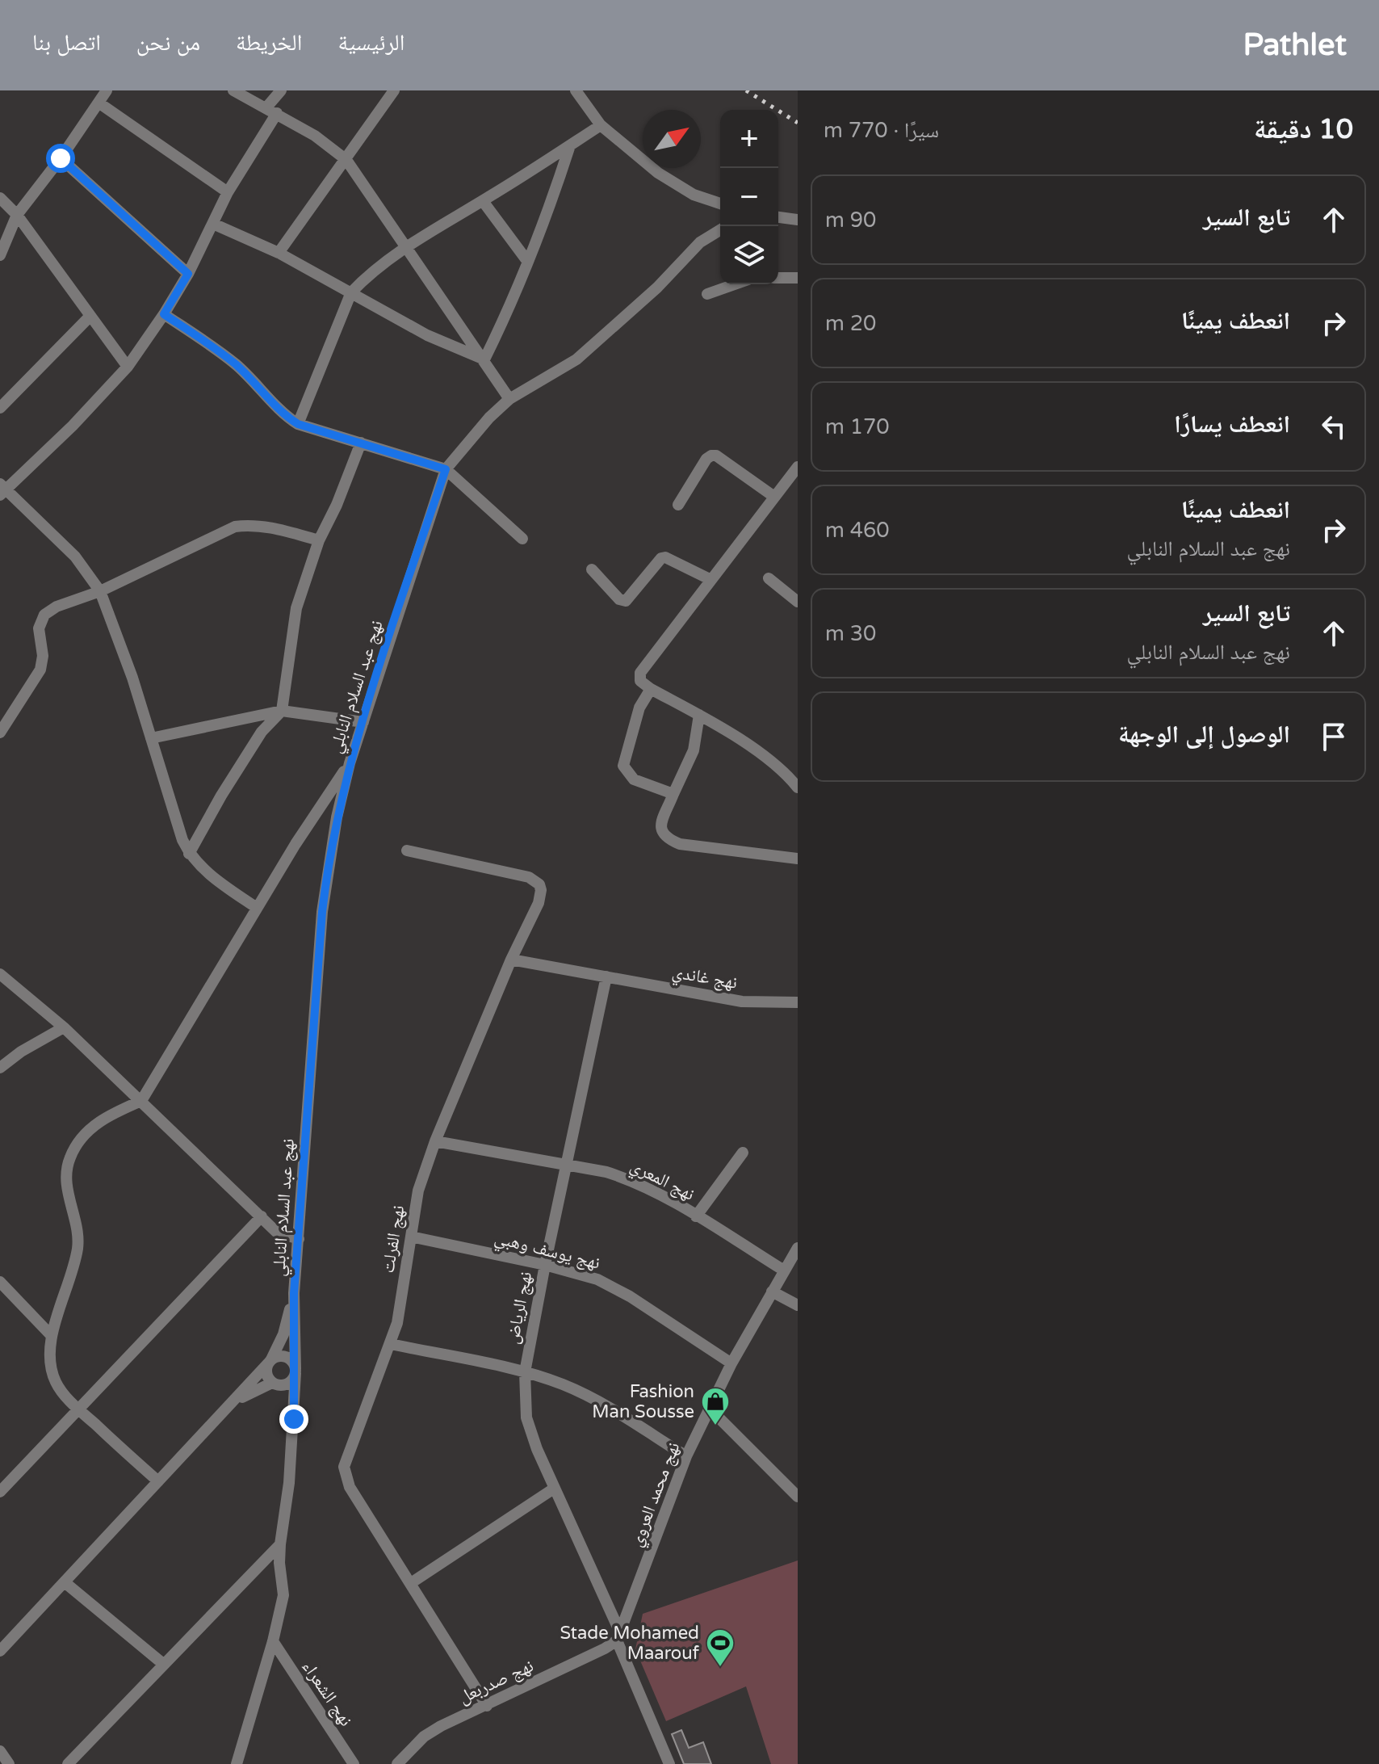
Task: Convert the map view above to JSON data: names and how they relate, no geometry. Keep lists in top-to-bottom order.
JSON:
{
  "streets": {
    "street": [
      "نهج عبد السلام النابلي",
      "نهج غاندي",
      "نهج المعري",
      "نهج الفرلت",
      "نهج يوسف وهبي",
      "نهج الرياض",
      "نهج محمد العروي",
      "نهج صدربعل",
      "نهج الشعراء"
    ]
  },
  "crossings": [
    ["نهج عبد السلام النابلي", "نهج الشعراء"],
    ["نهج غاندي", "نهج الفرلت"],
    ["نهج غاندي", "نهج الرياض"],
    ["نهج المعري", "نهج الفرلت"],
    ["نهج المعري", "نهج الرياض"],
    ["نهج المعري", "نهج محمد العروي"],
    ["نهج الفرلت", "نهج يوسف وهبي"],
    ["نهج الفرلت", "نهج صدربعل"],
    ["نهج يوسف وهبي", "نهج الرياض"],
    ["نهج يوسف وهبي", "نهج محمد العروي"],
    ["نهج الرياض", "نهج محمد العروي"],
    ["نهج الرياض", "نهج صدربعل"],
    ["نهج محمد العروي", "نهج صدربعل"]
  ],
  "places": {
    "shop": ["Fashion Man Sousse"],
    "sports": ["Stade Mohamed Maarouf"]
  },
  "north": "top right",
  "page": {
    "header": "Pathlet",
    "nav": [
      "الرئيسية",
      "الخريطة",
      "من نحن",
      "اتصل بنا"
    ],
    "heading": ["10 دقيقة", "سيرًا · 770 m"],
    "map_buttons": ["+", "−"],
    "list": [
      ["تابع السير", "90 m"],
      ["انعطف يمينًا", "20 m"],
      ["انعطف يسارًا", "170 m"],
      ["انعطف يمينًا", "نهج عبد السلام النابلي", "460 m"],
      ["تابع السير", "نهج عبد السلام النابلي", "30 m"],
      "الوصول إلى الوجهة"
    ]
  }
}
